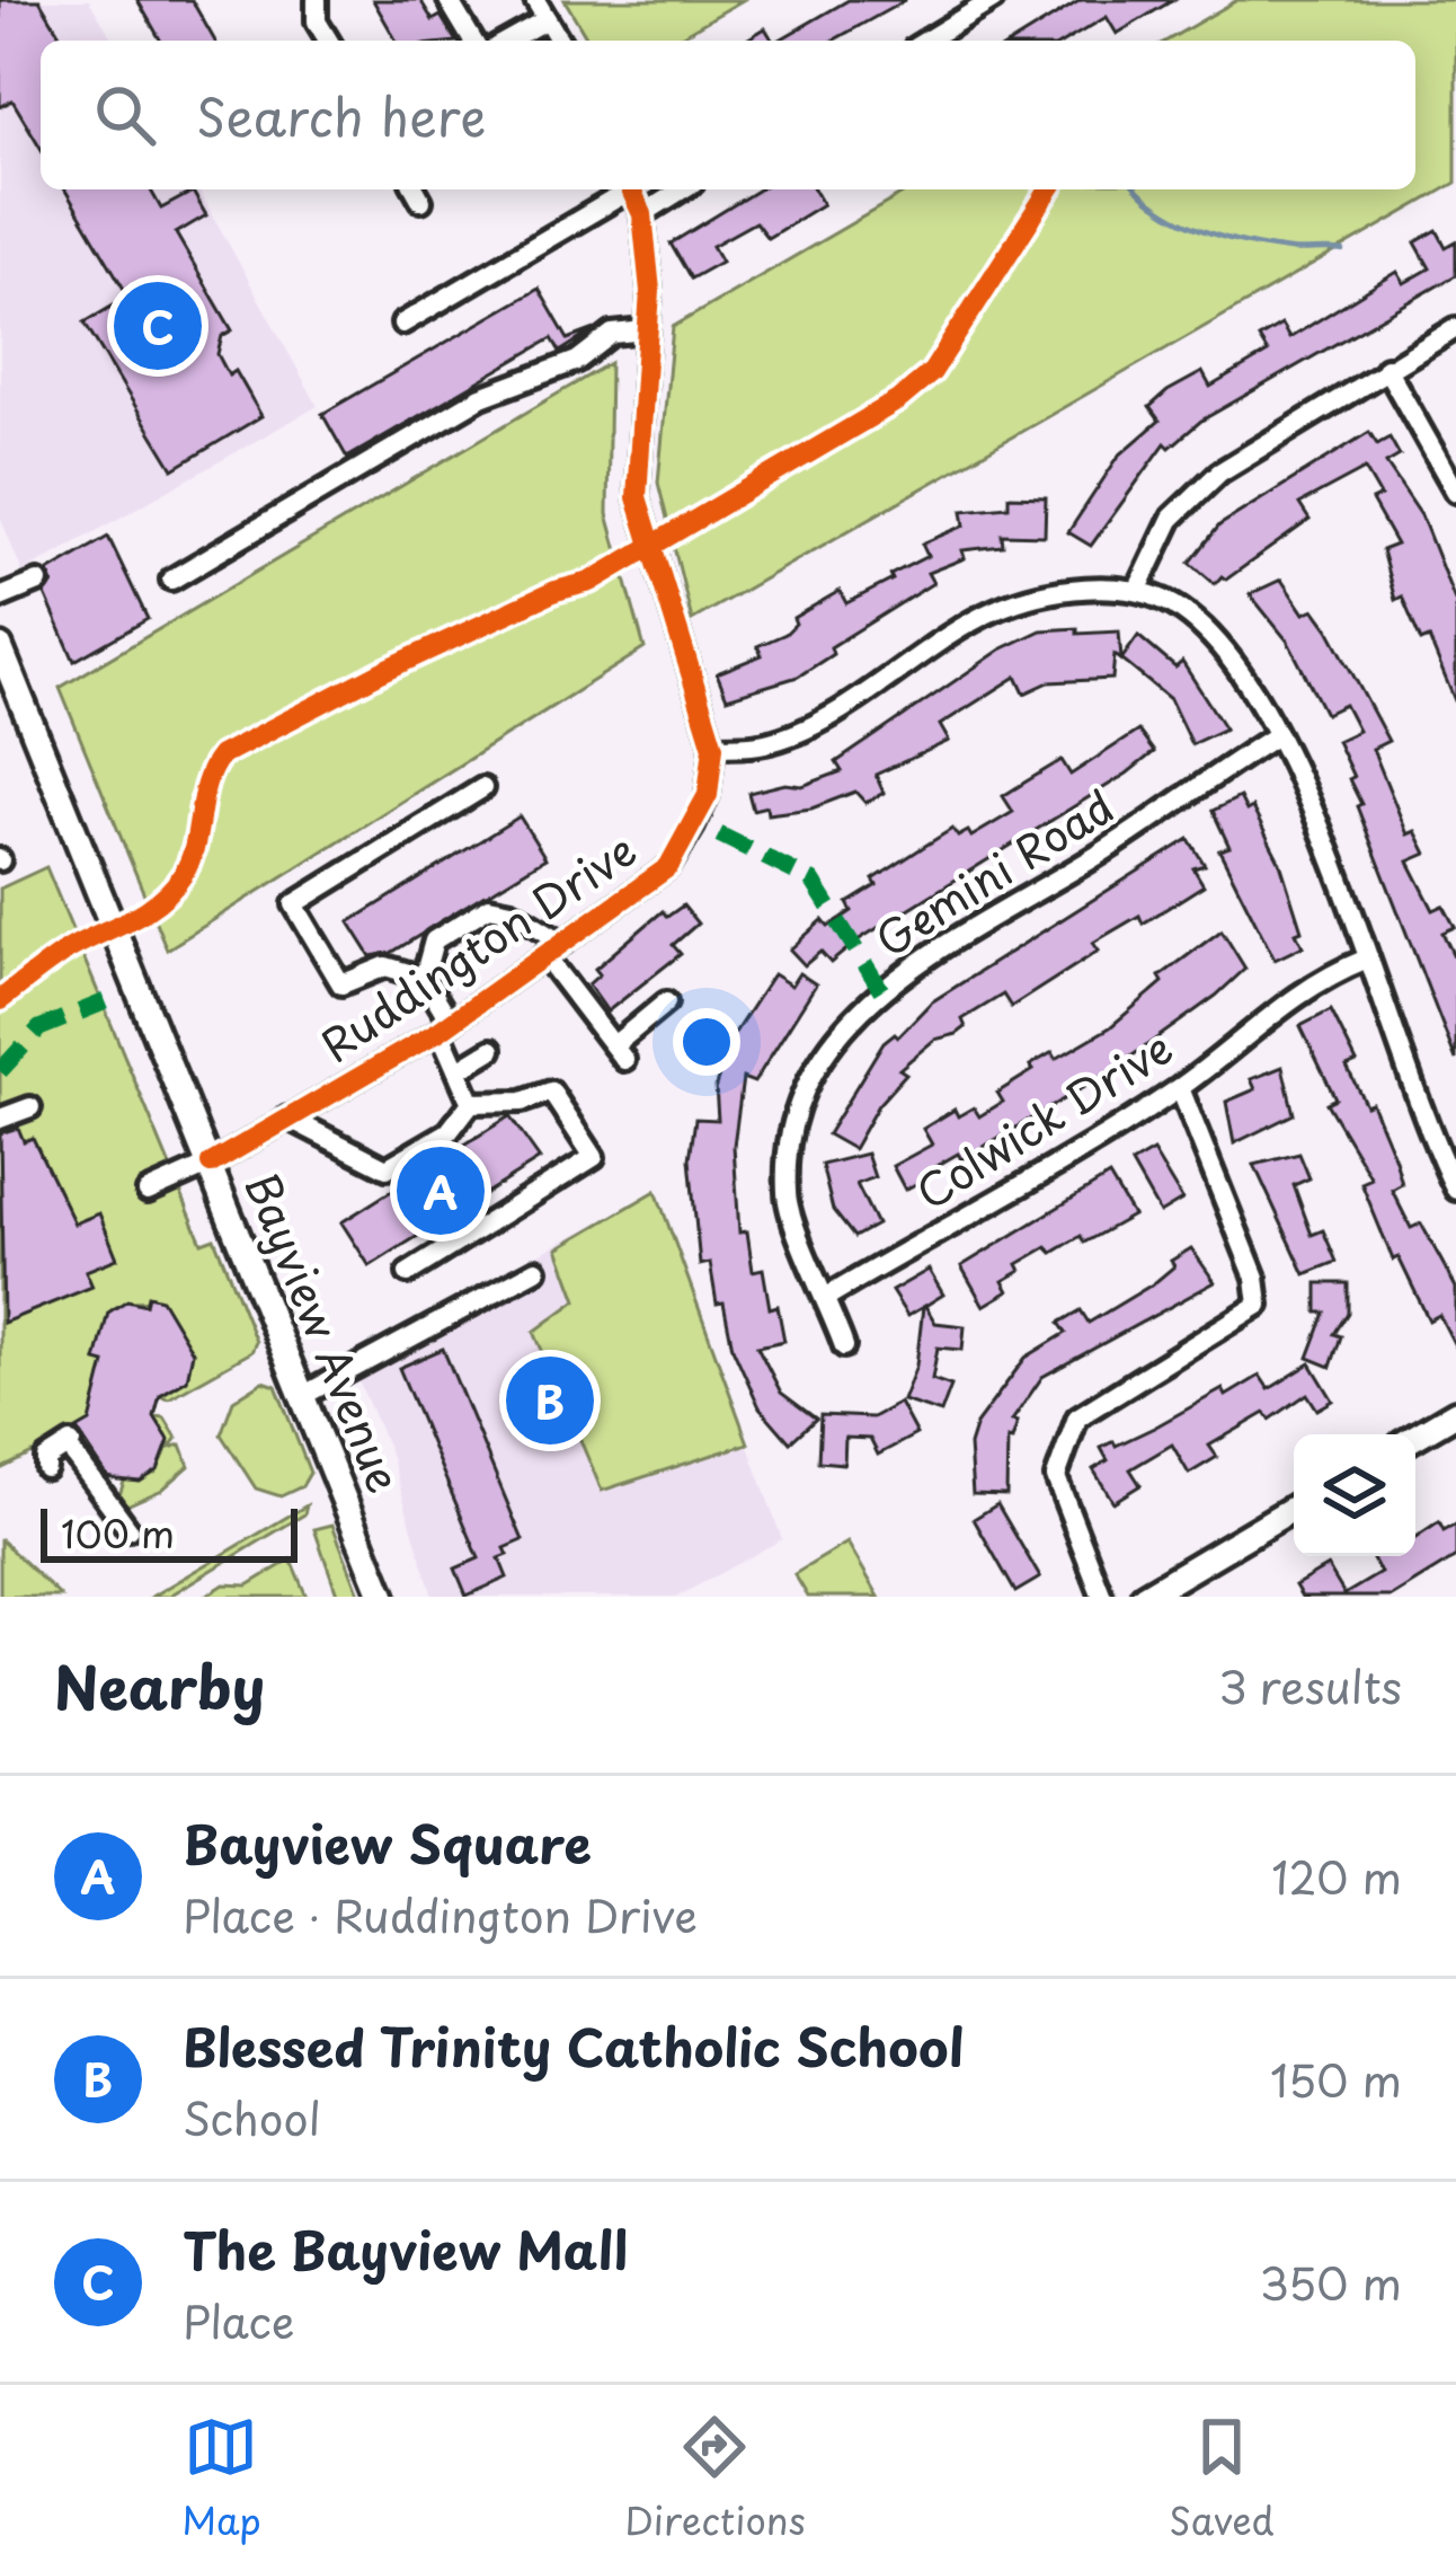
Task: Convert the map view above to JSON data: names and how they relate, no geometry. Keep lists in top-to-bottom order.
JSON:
{
  "streets": {
    "main road": ["Bayview Avenue"],
    "street": ["Gemini Road", "Ruddington Drive", "Colwick Drive"]
  },
  "crossings": [
    ["Gemini Road", "Colwick Drive"],
    ["Ruddington Drive", "Bayview Avenue"]
  ],
  "scale_bar": "100 m",
  "page": {
    "search": "Search here",
    "pins": ["C", "A", "B"],
    "scale": "100 m",
    "heading": ["Nearby", "3 results"],
    "list": [
      {
        "mark": "A",
        "name": "Bayview Square",
        "note": "Place · Ruddington Drive",
        "value": "120 m"
      },
      {
        "mark": "B",
        "name": "Blessed Trinity Catholic School",
        "note": "School",
        "value": "150 m"
      },
      {
        "mark": "C",
        "name": "The Bayview Mall",
        "note": "Place",
        "value": "350 m"
      }
    ],
    "nav": ["Map", "Directions", "Saved"]
  }
}
